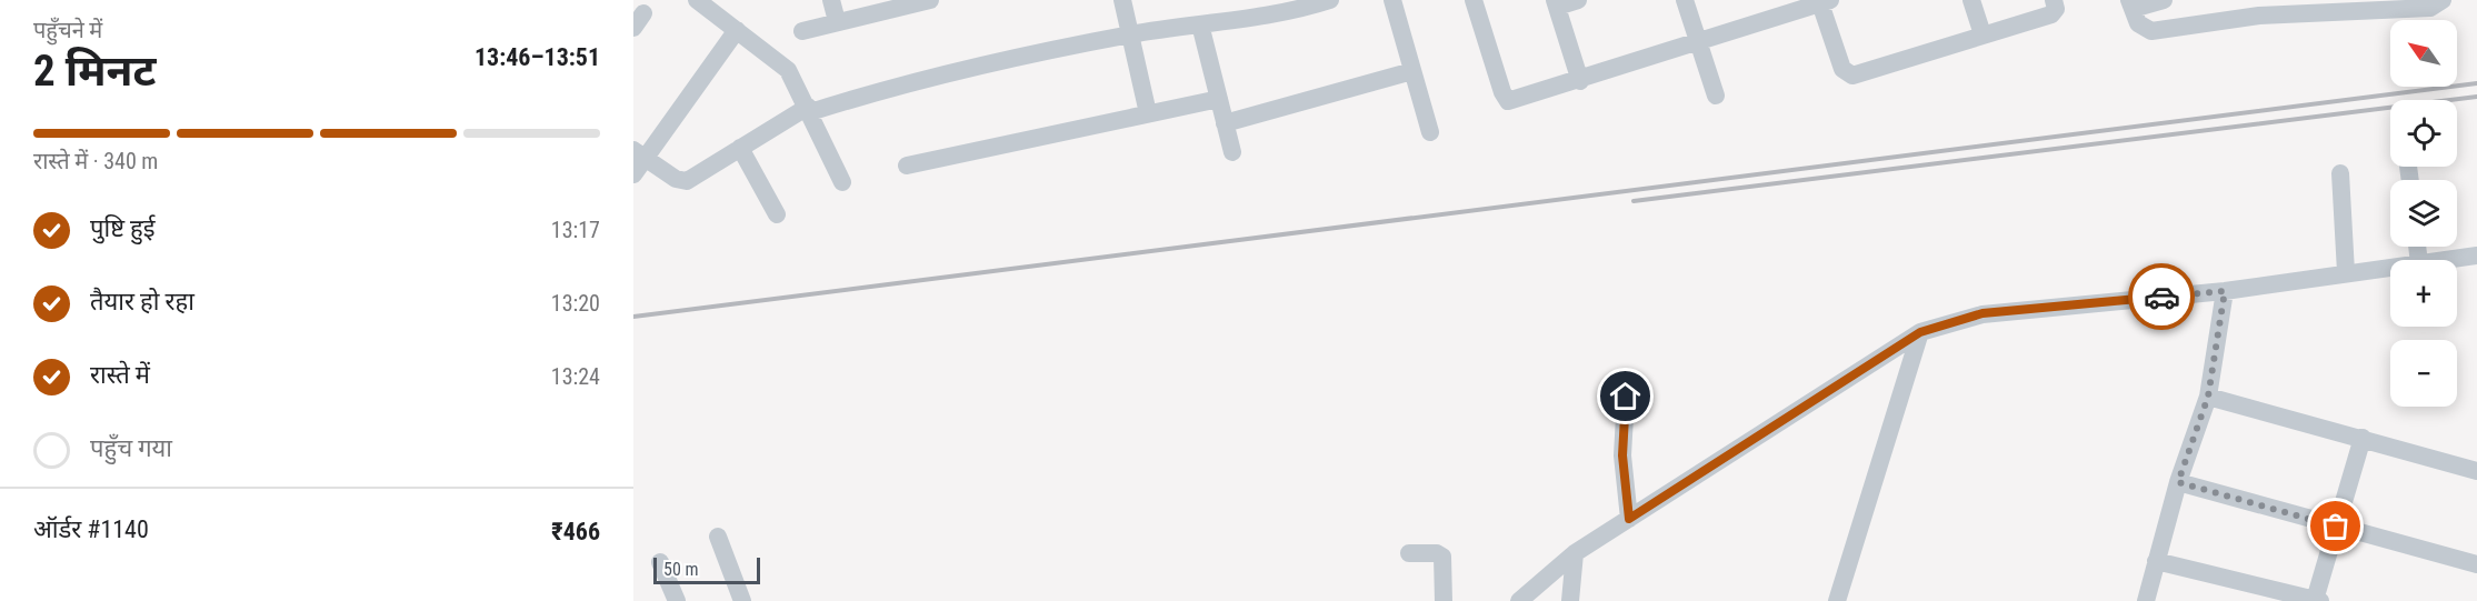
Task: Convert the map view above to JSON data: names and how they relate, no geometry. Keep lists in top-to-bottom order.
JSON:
{
  "scale_bar": "50 m",
  "north": "top left",
  "page": {
    "heading": ["2 मिनट", "पहुँचने में", "13:46–13:51"],
    "panel": ["ऑर्डर #1140", "₹466"],
    "map_buttons": ["+", "−"],
    "bar": "रास्ते में · 340 m",
    "list": [
      ["पुष्टि हुई", "13:17"],
      ["तैयार हो रहा", "13:20"],
      ["रास्ते में", "13:24"],
      "पहुँच गया"
    ],
    "scale": "50 m"
  }
}
